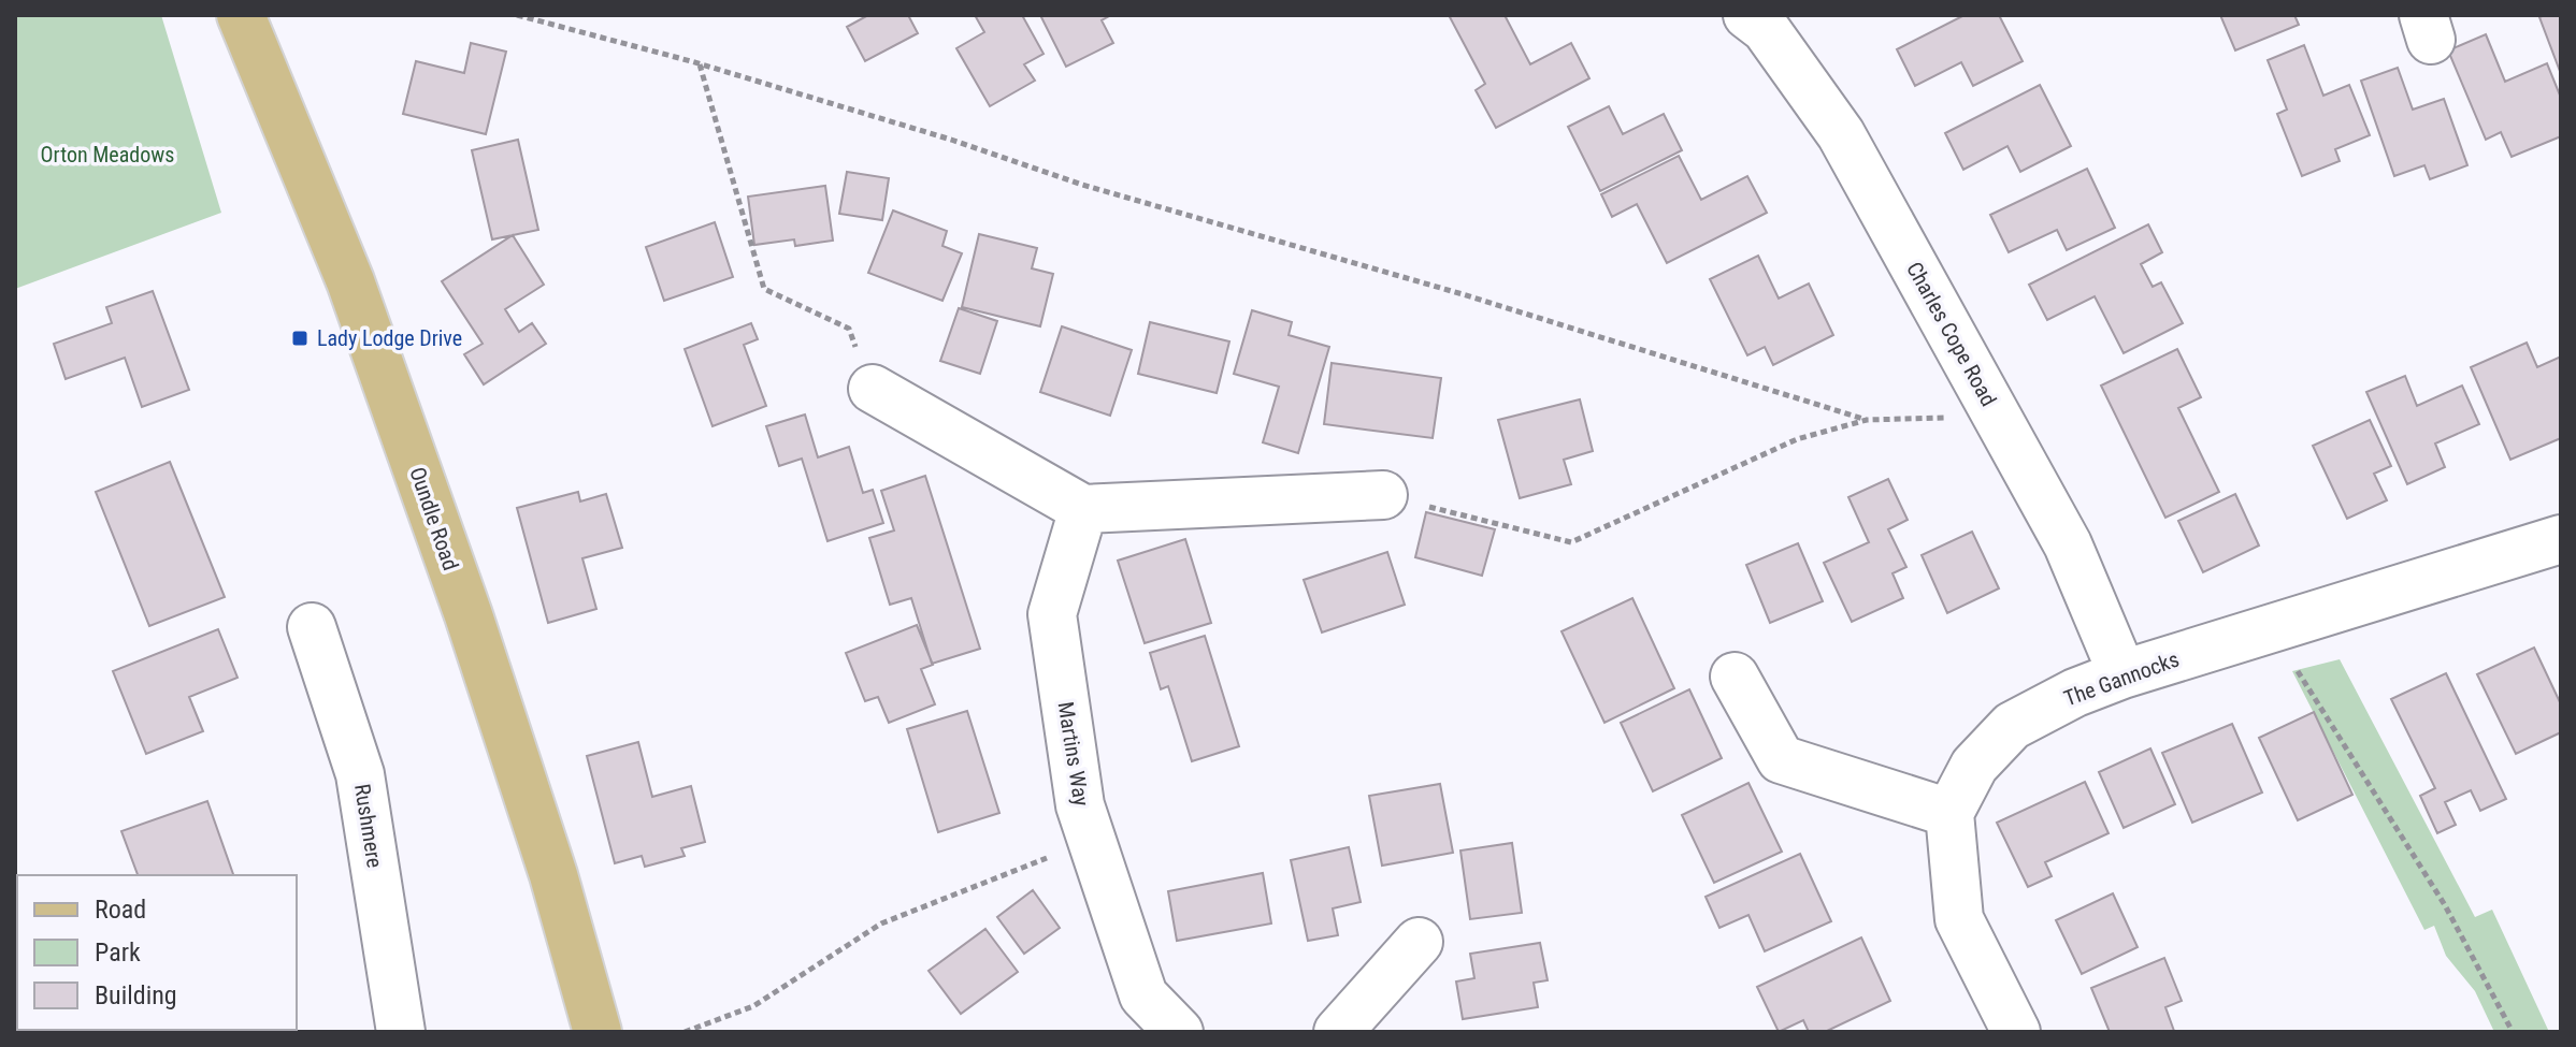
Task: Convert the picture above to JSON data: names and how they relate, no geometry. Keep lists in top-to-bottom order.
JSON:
{
  "streets": {
    "main road": ["Oundle Road"],
    "street": [
      "Charles Cope Road",
      "The Gannocks",
      "Martins Way",
      "Rushmere"
    ]
  },
  "crossings": [
    ["Charles Cope Road", "The Gannocks"]
  ],
  "parks": ["Orton Meadows"],
  "places": {
    "transit": ["Lady Lodge Drive"]
  },
  "legend": ["Road", "Park", "Building"]
}
